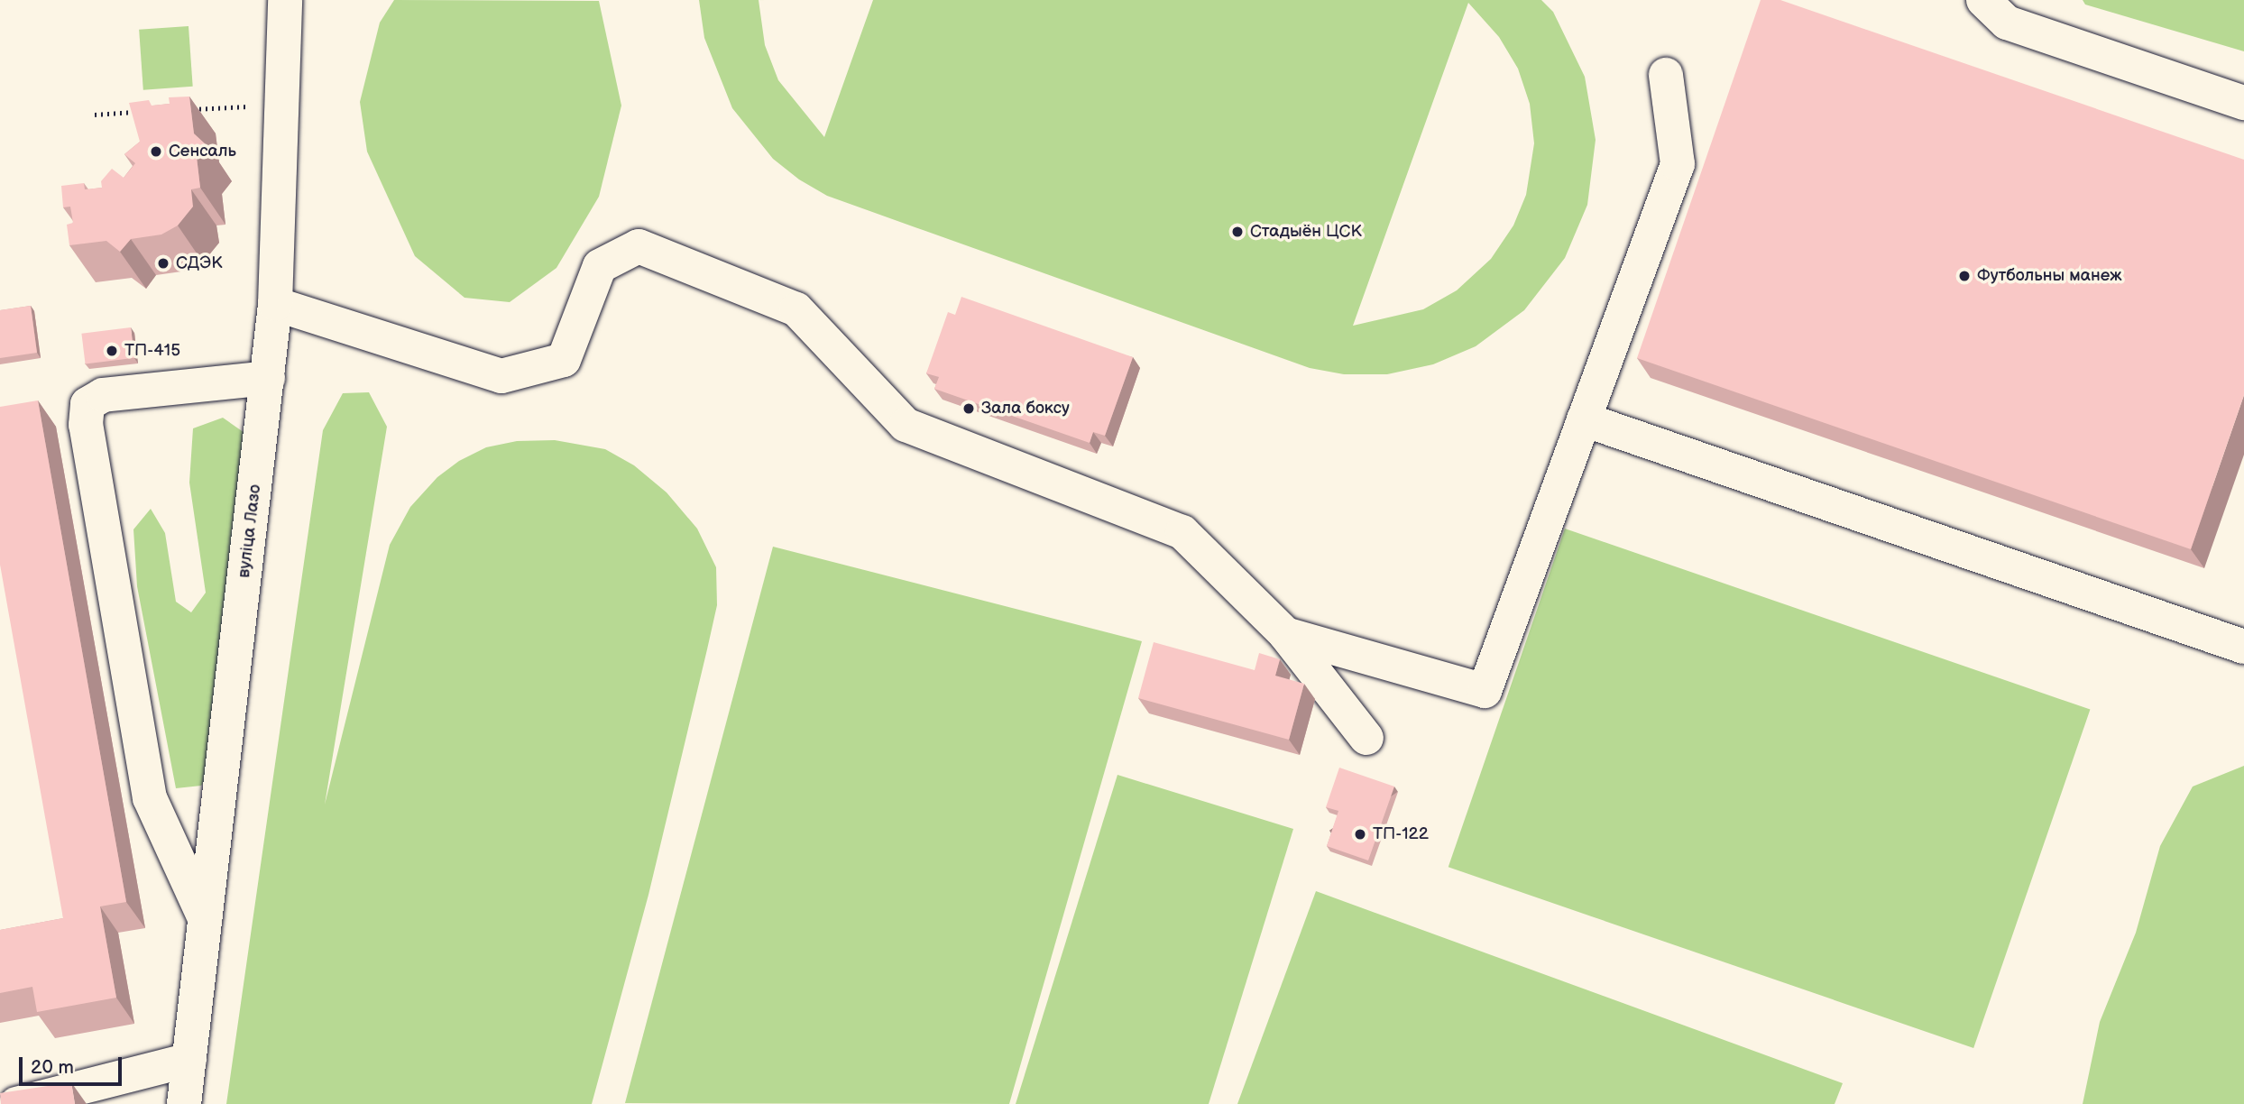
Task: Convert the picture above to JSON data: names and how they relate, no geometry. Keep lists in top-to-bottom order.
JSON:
{
  "streets": {
    "street": ["вуліца Лазо"]
  },
  "places": [
    "Сенсаль",
    "Стадыён ЦСК",
    "СДЭК",
    "Футбольны манеж",
    "ТП-415",
    "Зала боксу",
    "ТП-122"
  ],
  "scale_bar": "20 m"
}
